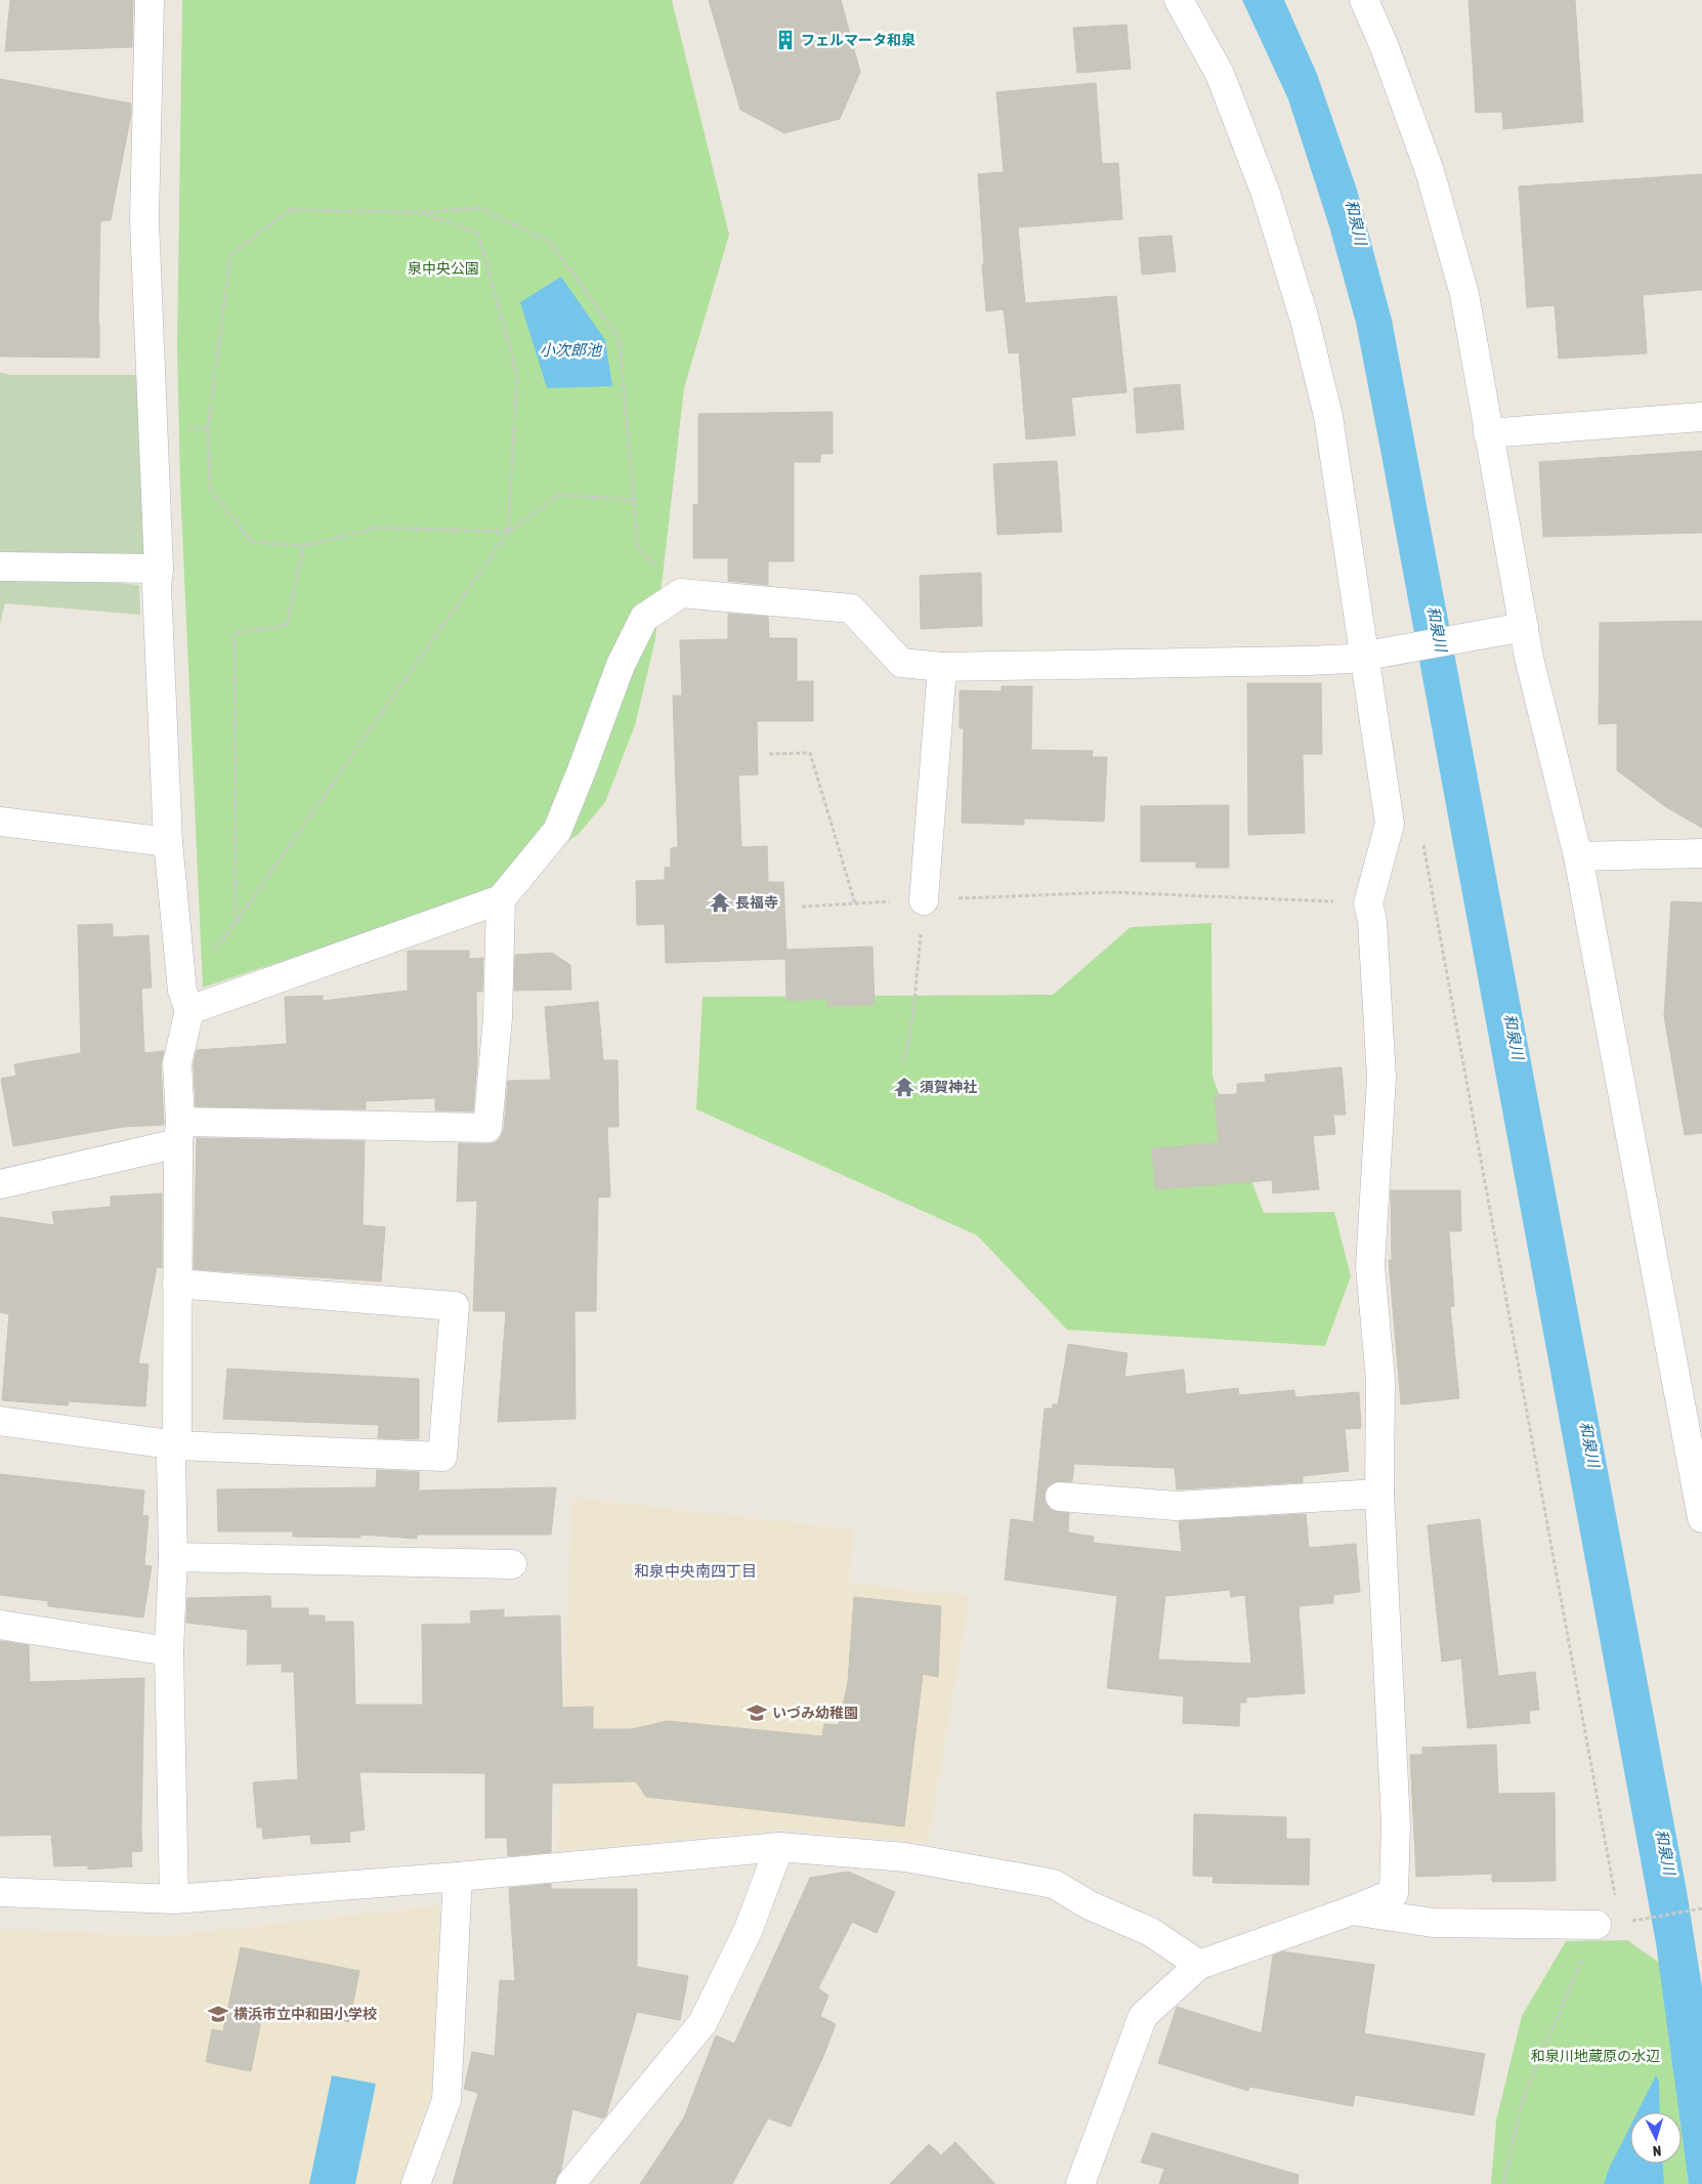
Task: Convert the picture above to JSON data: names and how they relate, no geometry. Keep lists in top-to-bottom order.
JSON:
{
  "districts": ["和泉中央南四丁目"],
  "water": ["和泉川", "小次郎池"],
  "parks": ["泉中央公園", "和泉川地蔵原の水辺"],
  "places": {
    "building": ["フェルマータ和泉"],
    "temple": ["長福寺", "須賀神社"],
    "school or university": ["いづみ幼稚園", "横浜市立中和田小学校"]
  },
  "north": "bottom"
}
